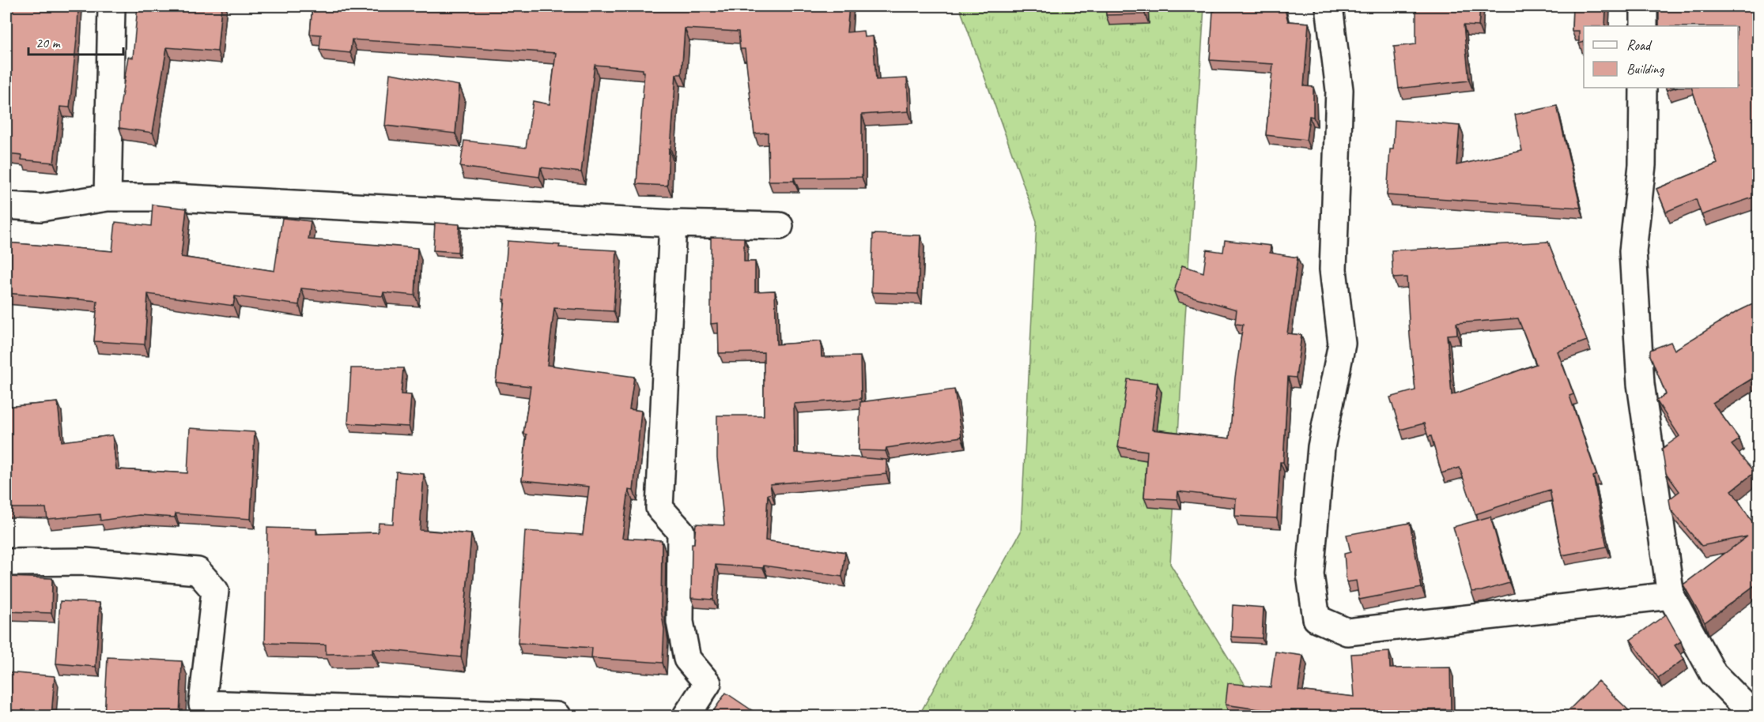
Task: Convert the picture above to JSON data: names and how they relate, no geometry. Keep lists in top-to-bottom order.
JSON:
{
  "legend": ["Road", "Building"],
  "scale_bar": "20 m"
}
